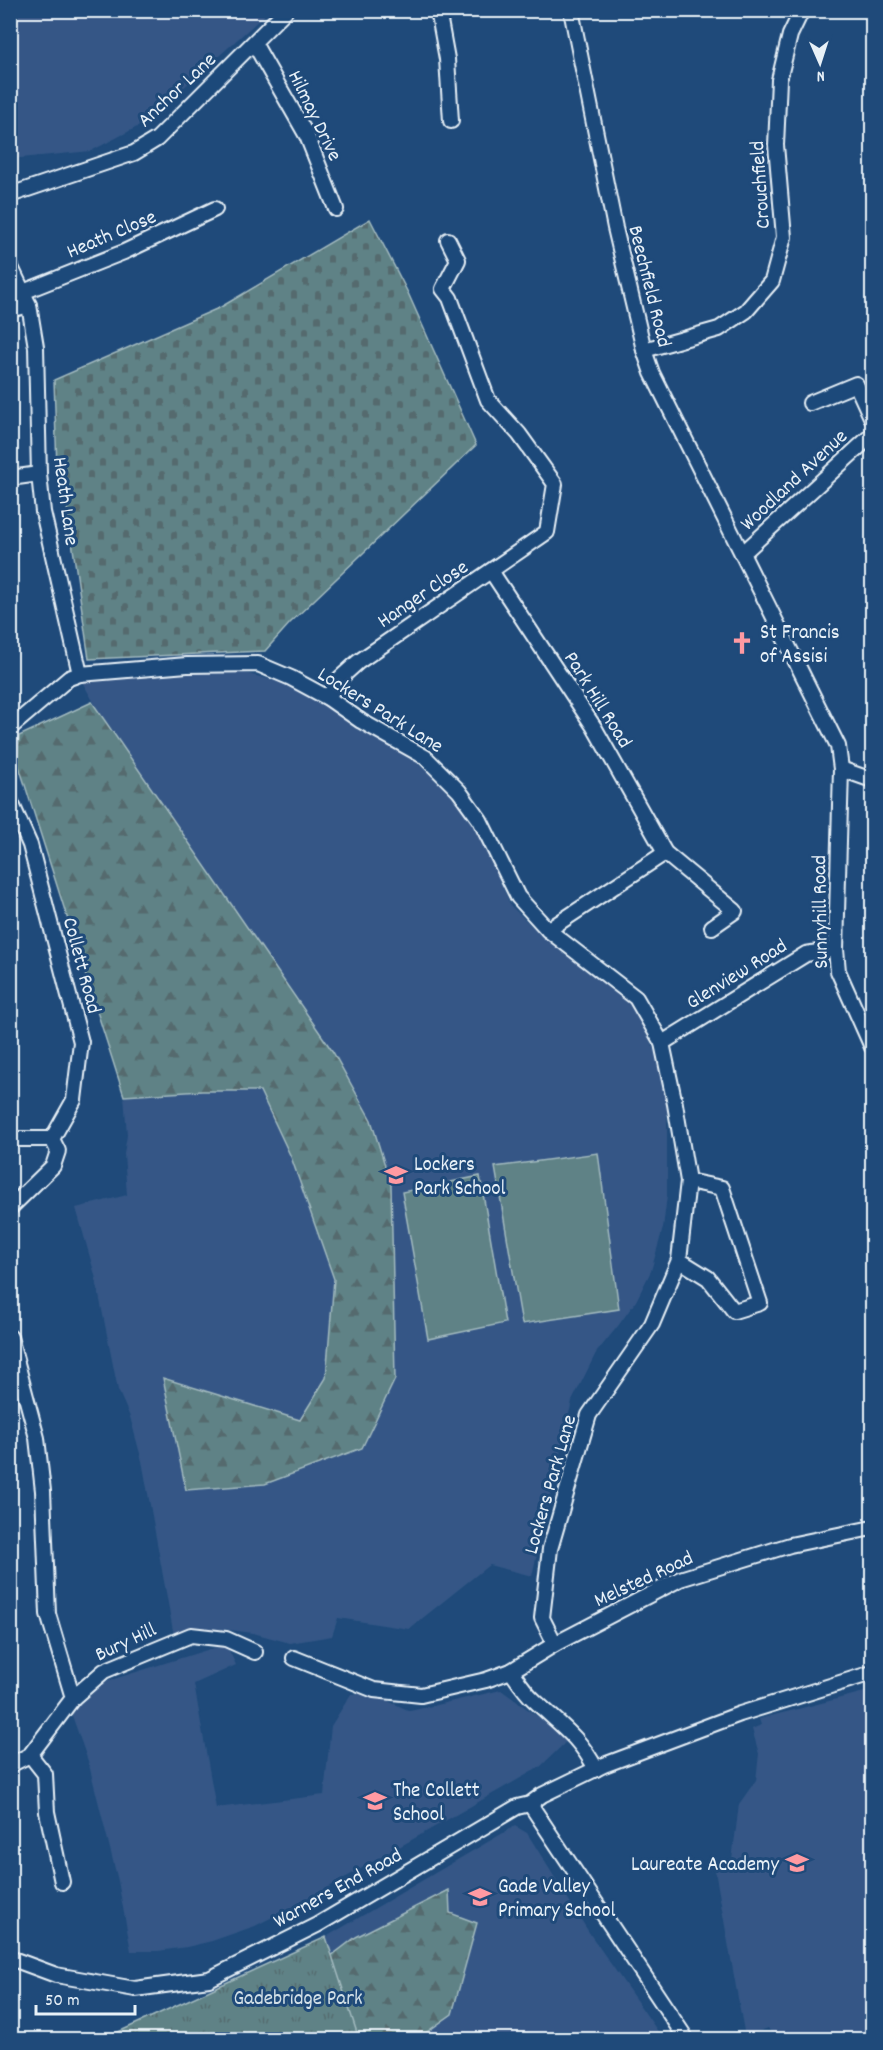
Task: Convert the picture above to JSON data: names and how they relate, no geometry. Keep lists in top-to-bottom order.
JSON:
{
  "streets": {
    "street": [
      "Anchor Lane",
      "Hilmay Drive",
      "Crouchfield",
      "Heath Close",
      "Beechfield Road",
      "Woodland Avenue",
      "Heath Lane",
      "Hanger Close",
      "Park Hill Road",
      "Lockers Park Lane",
      "Sunnyhill Road",
      "Collett Road",
      "Glenview Road",
      "Melsted Road",
      "Bury Hill",
      "Warners End Road"
    ]
  },
  "crossings": [
    ["Anchor Lane", "Hilmay Drive"],
    ["Crouchfield", "Beechfield Road"],
    ["Heath Close", "Heath Lane"],
    ["Beechfield Road", "Woodland Avenue"],
    ["Heath Lane", "Lockers Park Lane"],
    ["Hanger Close", "Park Hill Road"],
    ["Hanger Close", "Lockers Park Lane"],
    ["Lockers Park Lane", "Glenview Road"],
    ["Lockers Park Lane", "Melsted Road"],
    ["Sunnyhill Road", "Glenview Road"]
  ],
  "parks": ["Gadebridge Park"],
  "places": {
    "church": ["St Francis of Assisi"],
    "school or university": [
      "Lockers Park School",
      "The Collett School",
      "Laureate Academy",
      "Gade Valley Primary School"
    ]
  },
  "scale_bar": "50 m",
  "north": "bottom"
}
